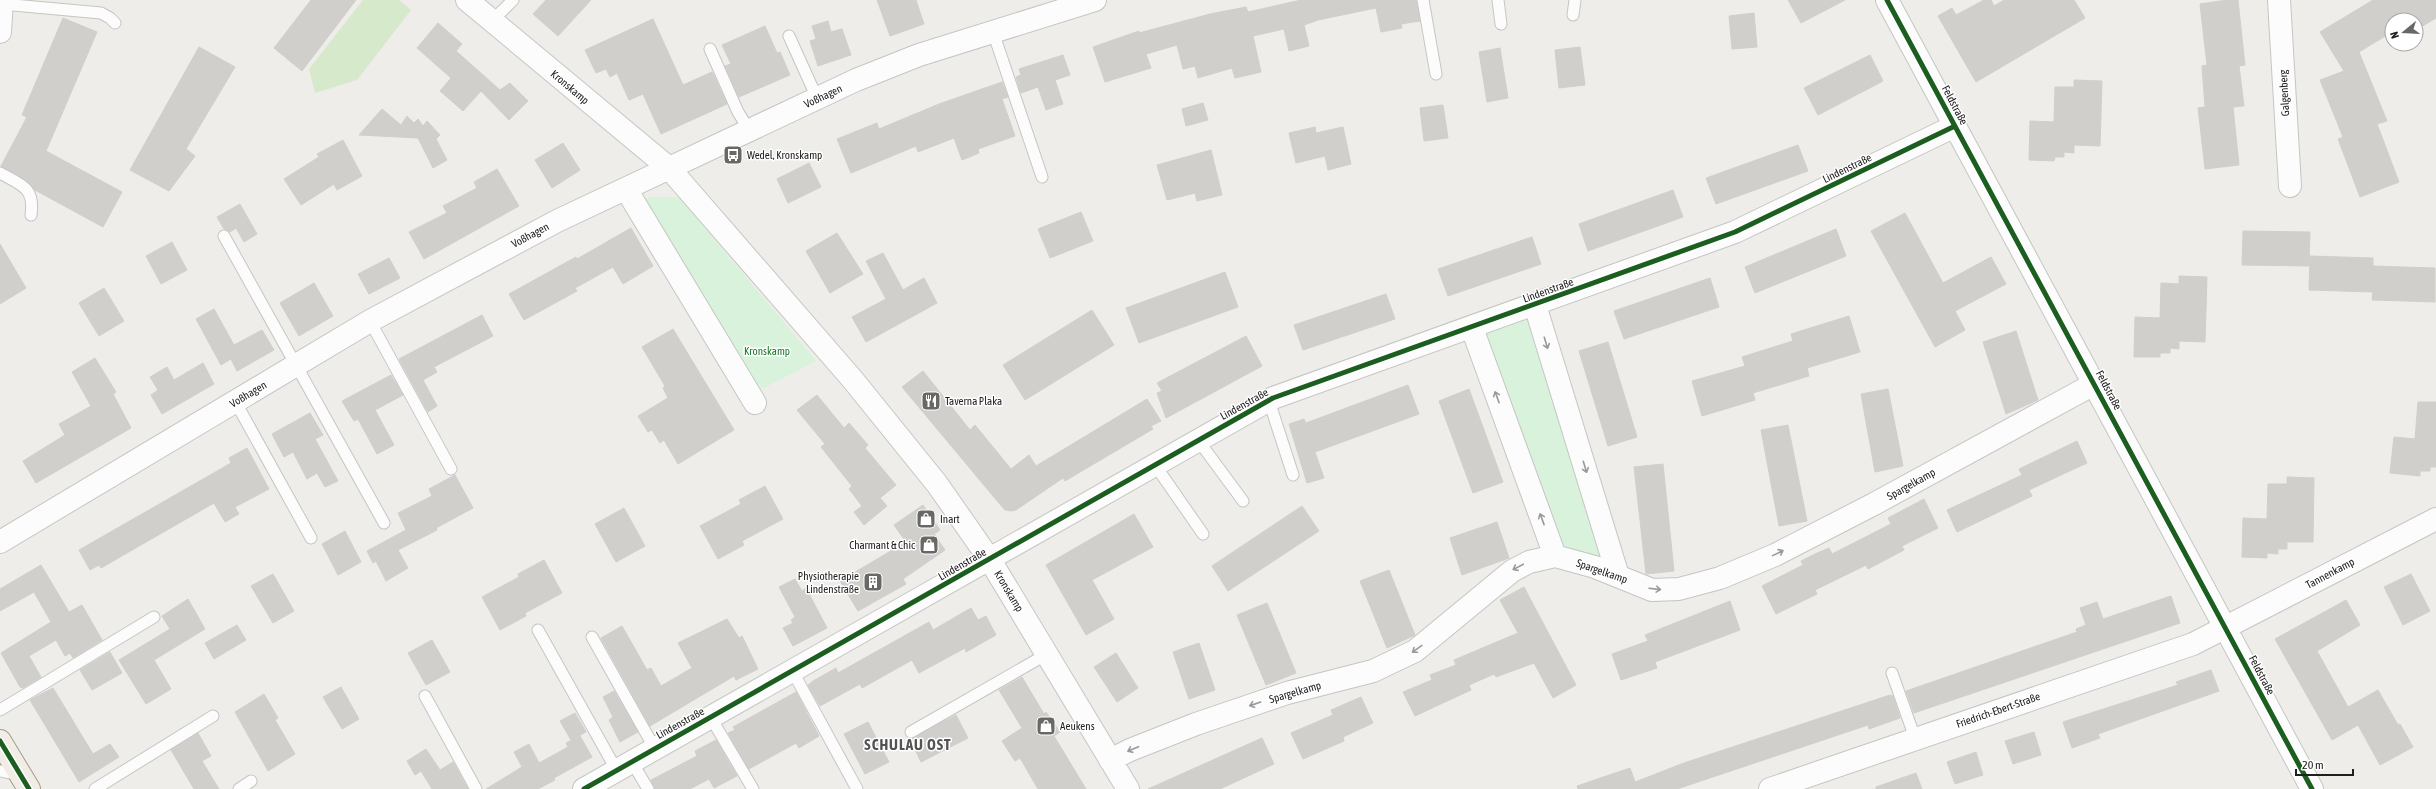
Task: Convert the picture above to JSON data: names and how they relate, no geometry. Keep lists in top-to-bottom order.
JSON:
{
  "streets": {
    "street": [
      "Kronskamp",
      "Galgenberg",
      "Voßhagen",
      "Feldstraße",
      "Lindenstraße",
      "Spargelkamp",
      "Tannenkamp",
      "Friedrich-Ebert-Straße"
    ]
  },
  "crossings": [
    ["Kronskamp", "Voßhagen"],
    ["Kronskamp", "Lindenstraße"],
    ["Kronskamp", "Spargelkamp"],
    ["Feldstraße", "Lindenstraße"],
    ["Feldstraße", "Spargelkamp"],
    ["Feldstraße", "Tannenkamp"],
    ["Feldstraße", "Friedrich-Ebert-Straße"],
    ["Lindenstraße", "Spargelkamp"],
    ["Tannenkamp", "Friedrich-Ebert-Straße"]
  ],
  "districts": ["SCHULAU OST"],
  "parks": ["Kronskamp"],
  "places": {
    "bus stop": ["Wedel, Kronskamp"],
    "restaurant": ["Taverna Plaka"],
    "shop": ["Inart", "Charmant & Chic", "Aeukens"],
    "building": ["Physiotherapie Lindenstraße"]
  },
  "scale_bar": "20 m",
  "north": "left"
}
